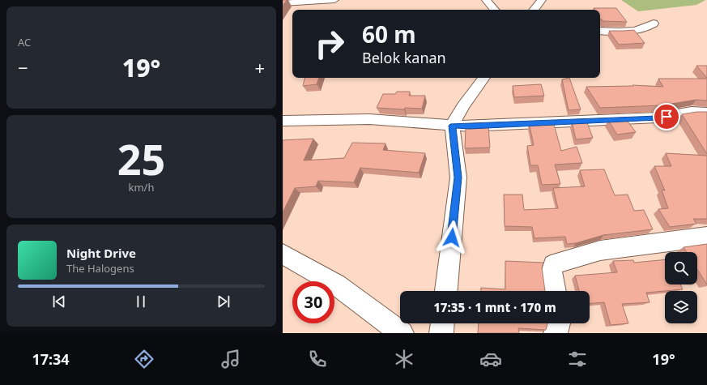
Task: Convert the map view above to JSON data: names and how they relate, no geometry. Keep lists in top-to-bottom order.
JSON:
{
  "page": {
    "tile": [
      "AC",
      ["25", "km/h"]
    ],
    "turn": ["60 m", "Belok kanan"],
    "heat": ["−", "19°", "+"],
    "song": ["Night Drive", "The Halogens"],
    "limit": "30",
    "trip": "17:35 · 1 mnt · 170 m",
    "tabs": ["17:34", "19°"]
  }
}
